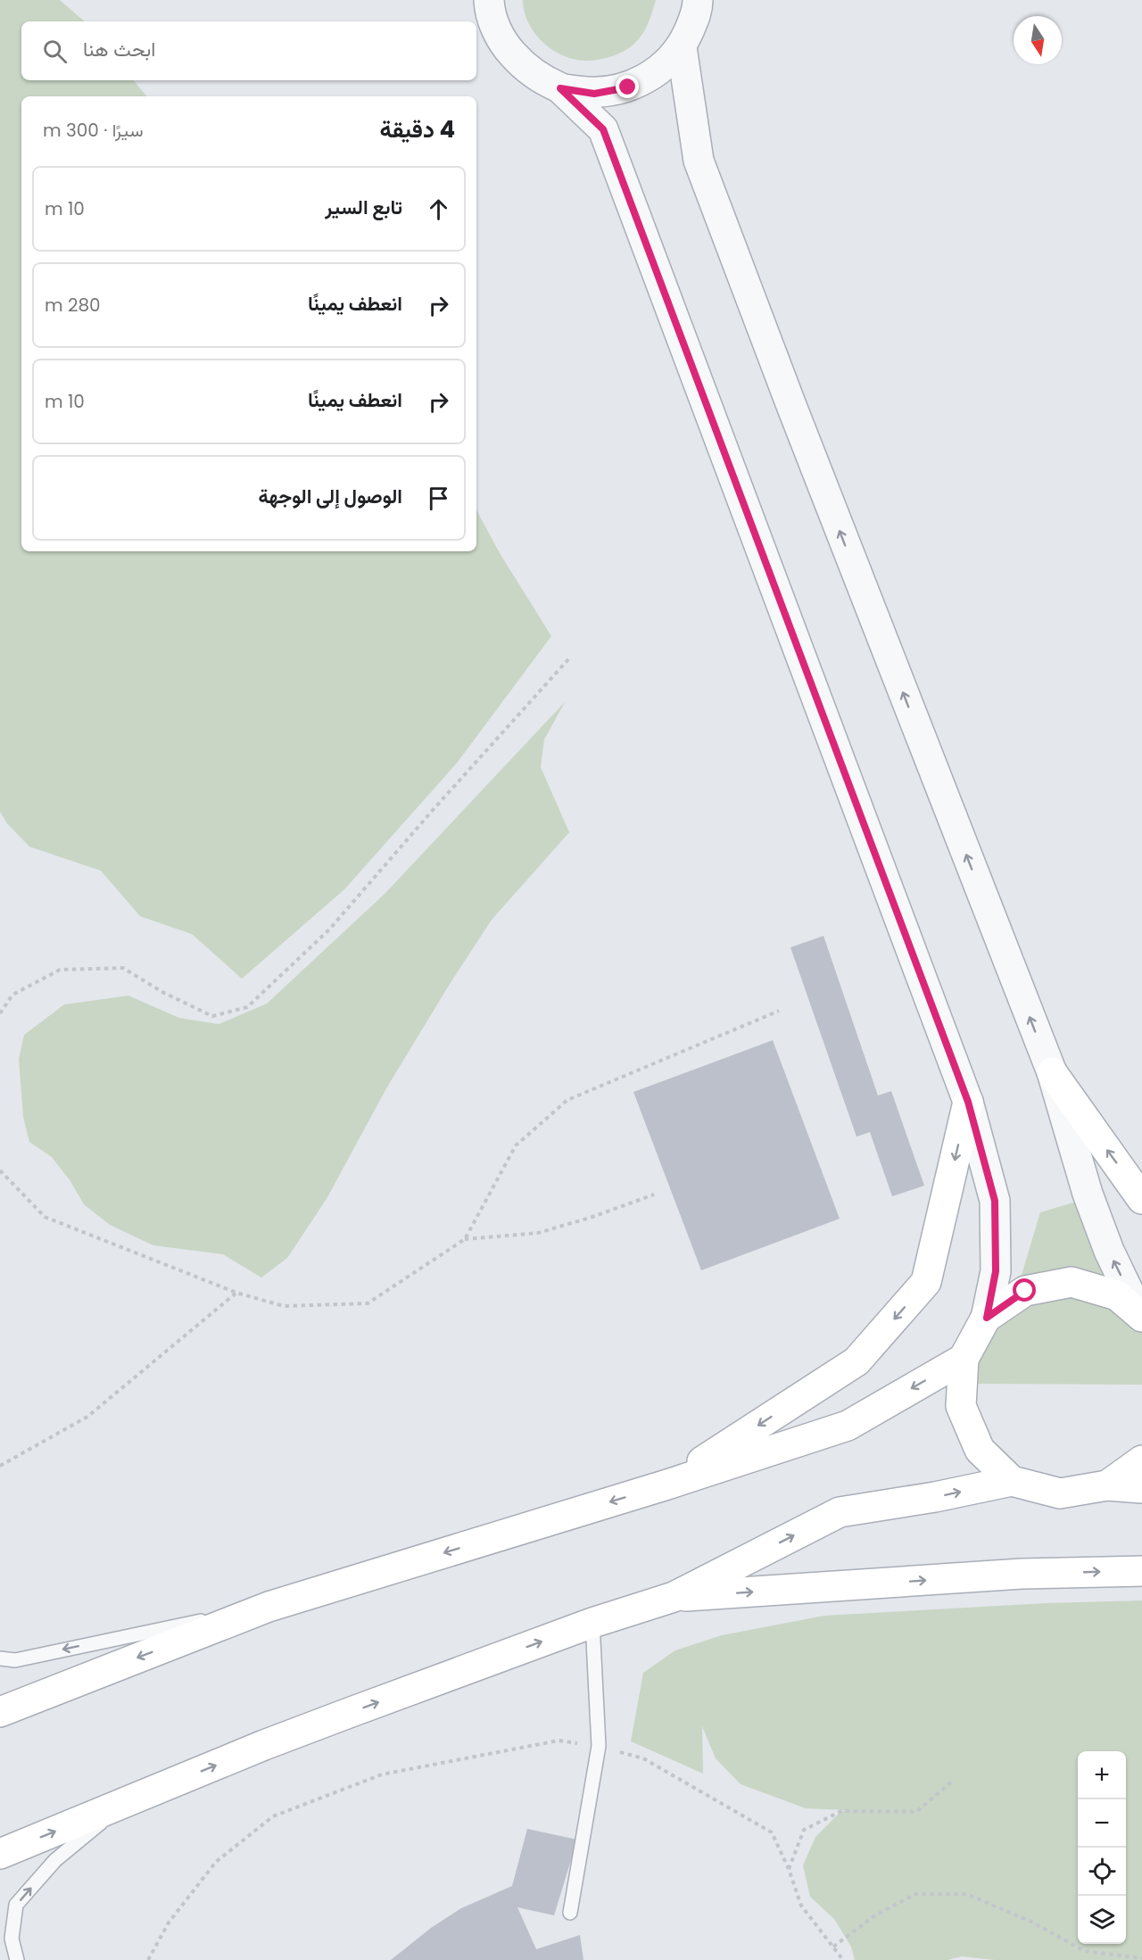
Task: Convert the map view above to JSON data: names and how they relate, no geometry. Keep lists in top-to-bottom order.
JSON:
{
  "north": "bottom",
  "page": {
    "search": "ابحث هنا",
    "heading": ["4 دقيقة", "سيرًا · 300 m"],
    "list": [
      ["تابع السير", "10 m"],
      ["انعطف يمينًا", "280 m"],
      ["انعطف يمينًا", "10 m"],
      "الوصول إلى الوجهة"
    ],
    "map_buttons": ["+", "−"]
  }
}
